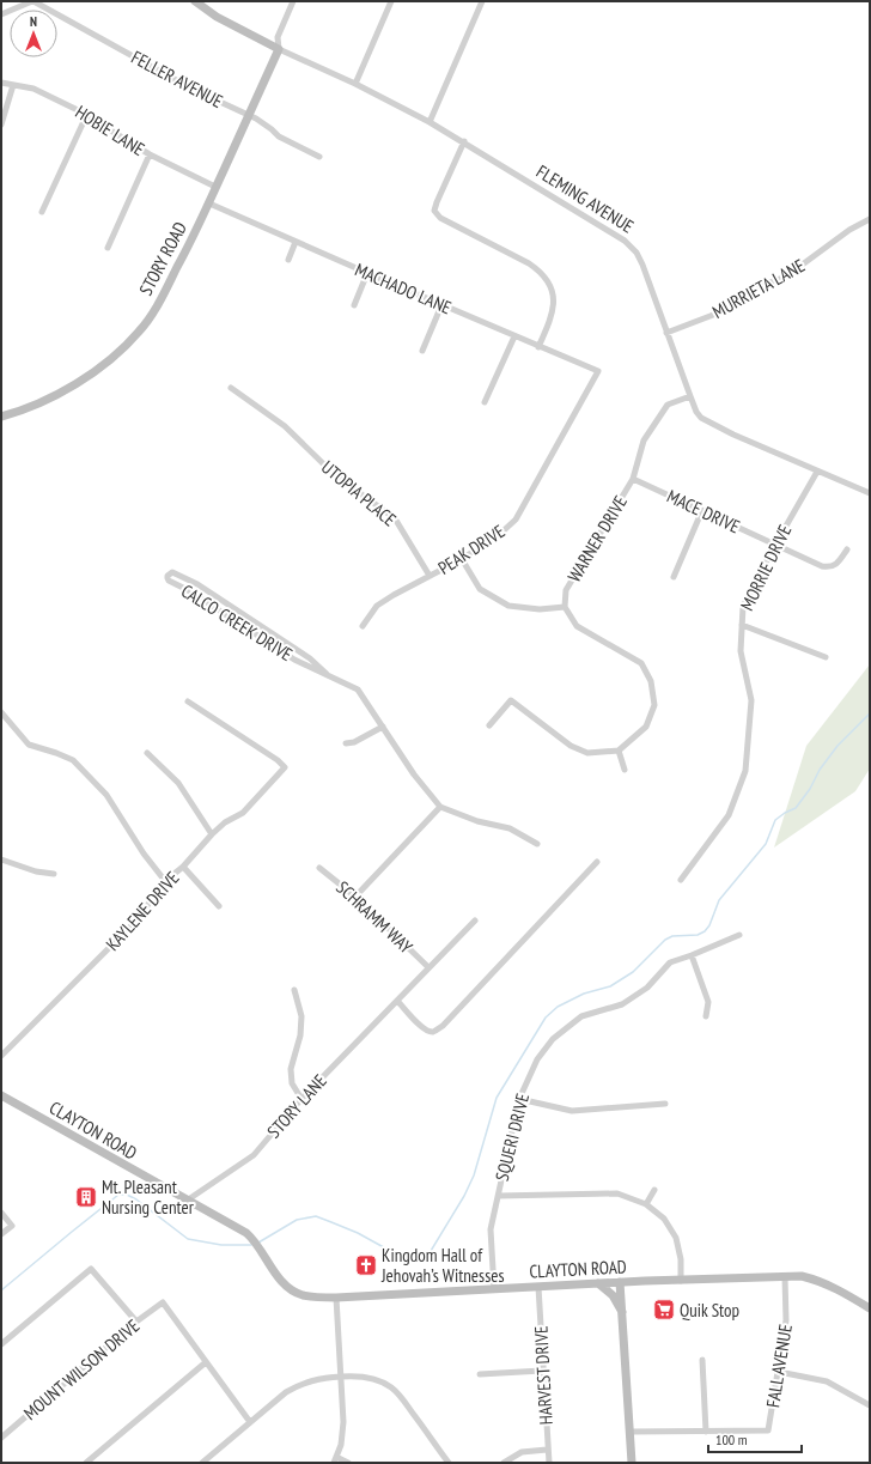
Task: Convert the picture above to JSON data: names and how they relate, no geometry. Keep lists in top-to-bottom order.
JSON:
{
  "streets": {
    "street": [
      "FELLER AVENUE",
      "HOBIE LANE",
      "FLEMING AVENUE",
      "STORY ROAD",
      "MACHADO LANE",
      "MURRIETA LANE",
      "UTOPIA PLACE",
      "MACE DRIVE",
      "WARNER DRIVE",
      "PEAK DRIVE",
      "MORRIE DRIVE",
      "CALCO CREEK DRIVE",
      "KAYLENE DRIVE",
      "SCHRAMM WAY",
      "STORY LANE",
      "CLAYTON ROAD",
      "SQUERI DRIVE",
      "FALL AVENUE",
      "MOUNT WILSON DRIVE",
      "HARVEST DRIVE"
    ]
  },
  "crossings": [
    ["FELLER AVENUE", "STORY ROAD"],
    ["HOBIE LANE", "STORY ROAD"],
    ["FLEMING AVENUE", "STORY ROAD"],
    ["FLEMING AVENUE", "MURRIETA LANE"],
    ["FLEMING AVENUE", "WARNER DRIVE"],
    ["FLEMING AVENUE", "MORRIE DRIVE"],
    ["STORY ROAD", "MACHADO LANE"],
    ["MACHADO LANE", "PEAK DRIVE"],
    ["UTOPIA PLACE", "PEAK DRIVE"],
    ["MACE DRIVE", "WARNER DRIVE"],
    ["MACE DRIVE", "MORRIE DRIVE"],
    ["SCHRAMM WAY", "STORY LANE"],
    ["STORY LANE", "CLAYTON ROAD"],
    ["CLAYTON ROAD", "SQUERI DRIVE"],
    ["CLAYTON ROAD", "FALL AVENUE"],
    ["CLAYTON ROAD", "HARVEST DRIVE"]
  ],
  "places": {
    "building": ["Mt. Pleasant Nursing Center"],
    "church": ["Kingdom Hall of Jehovah’s Witnesses"],
    "supermarket": ["Quik Stop"]
  },
  "scale_bar": "100 m",
  "north": "top"
}
